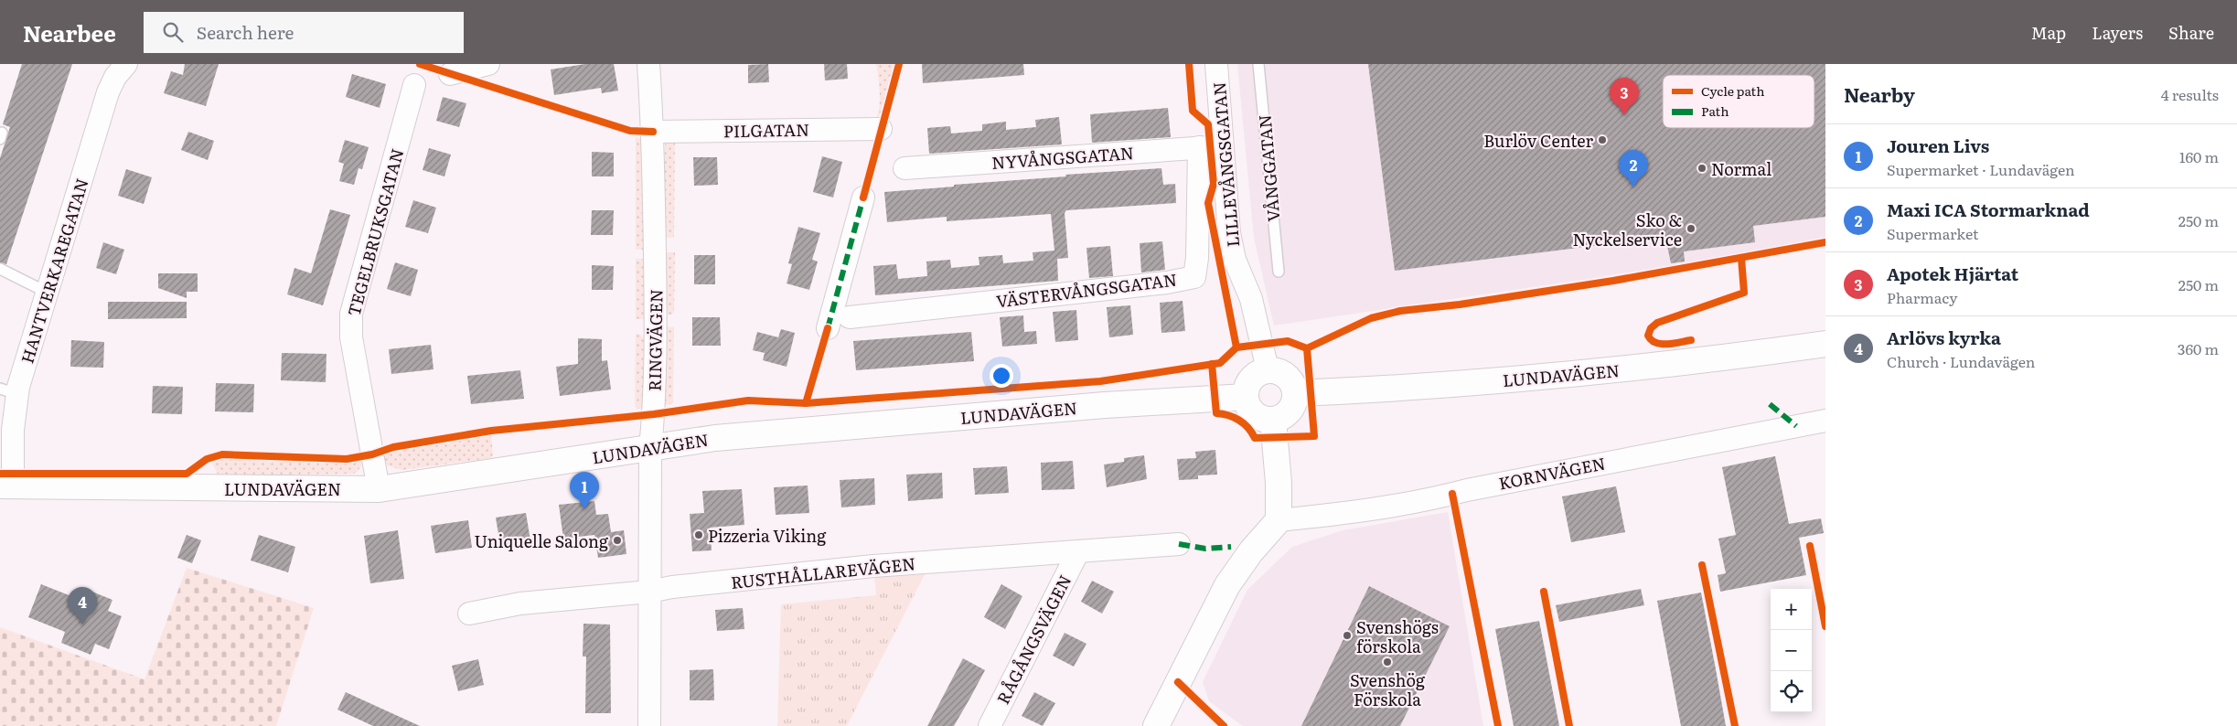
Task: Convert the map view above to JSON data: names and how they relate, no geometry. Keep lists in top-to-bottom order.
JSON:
{
  "streets": {
    "main road": ["LUNDAVÄGEN"],
    "street": [
      "PILGATAN",
      "NYVÅNGSGATAN",
      "LILLEVÅNGSGATAN",
      "TEGELBRUKSGATAN",
      "HANTVERKAREGATAN",
      "VÄSTERVÅNGSGATAN",
      "RINGVÄGEN",
      "KORNVÄGEN",
      "RUSTHÅLLAREVÄGEN",
      "RÅGÅNGSVÄGEN"
    ],
    "lane": ["VÅNGGATAN"]
  },
  "crossings": [
    ["PILGATAN", "RINGVÄGEN"],
    ["NYVÅNGSGATAN", "LILLEVÅNGSGATAN"],
    ["NYVÅNGSGATAN", "VÄSTERVÅNGSGATAN"],
    ["LILLEVÅNGSGATAN", "LUNDAVÄGEN"],
    ["TEGELBRUKSGATAN", "LUNDAVÄGEN"],
    ["HANTVERKAREGATAN", "LUNDAVÄGEN"],
    ["RINGVÄGEN", "LUNDAVÄGEN"],
    ["RINGVÄGEN", "RUSTHÅLLAREVÄGEN"],
    ["RUSTHÅLLAREVÄGEN", "RÅGÅNGSVÄGEN"]
  ],
  "places": [
    "Burlöv Center",
    "Normal",
    "Sko & Nyckelservice",
    "Pizzeria Viking",
    "Uniquelle Salong",
    "Svenshögs förskola",
    "Svenshög Förskola"
  ],
  "legend": ["Cycle path", "Path"],
  "page": {
    "header": "Nearbee",
    "search": "Search here",
    "nav": ["Map", "Layers", "Share"],
    "heading": ["Nearby", "4 results"],
    "pins": [
      "3",
      "2",
      "1",
      "4"
    ],
    "list": [
      {
        "mark": "1",
        "name": "Jouren Livs",
        "note": "Supermarket · Lundavägen",
        "value": "160 m"
      },
      {
        "mark": "2",
        "name": "Maxi ICA Stormarknad",
        "note": "Supermarket",
        "value": "250 m"
      },
      {
        "mark": "3",
        "name": "Apotek Hjärtat",
        "note": "Pharmacy",
        "value": "250 m"
      },
      {
        "mark": "4",
        "name": "Arlövs kyrka",
        "note": "Church · Lundavägen",
        "value": "360 m"
      }
    ],
    "map_buttons": ["+", "−"]
  }
}
